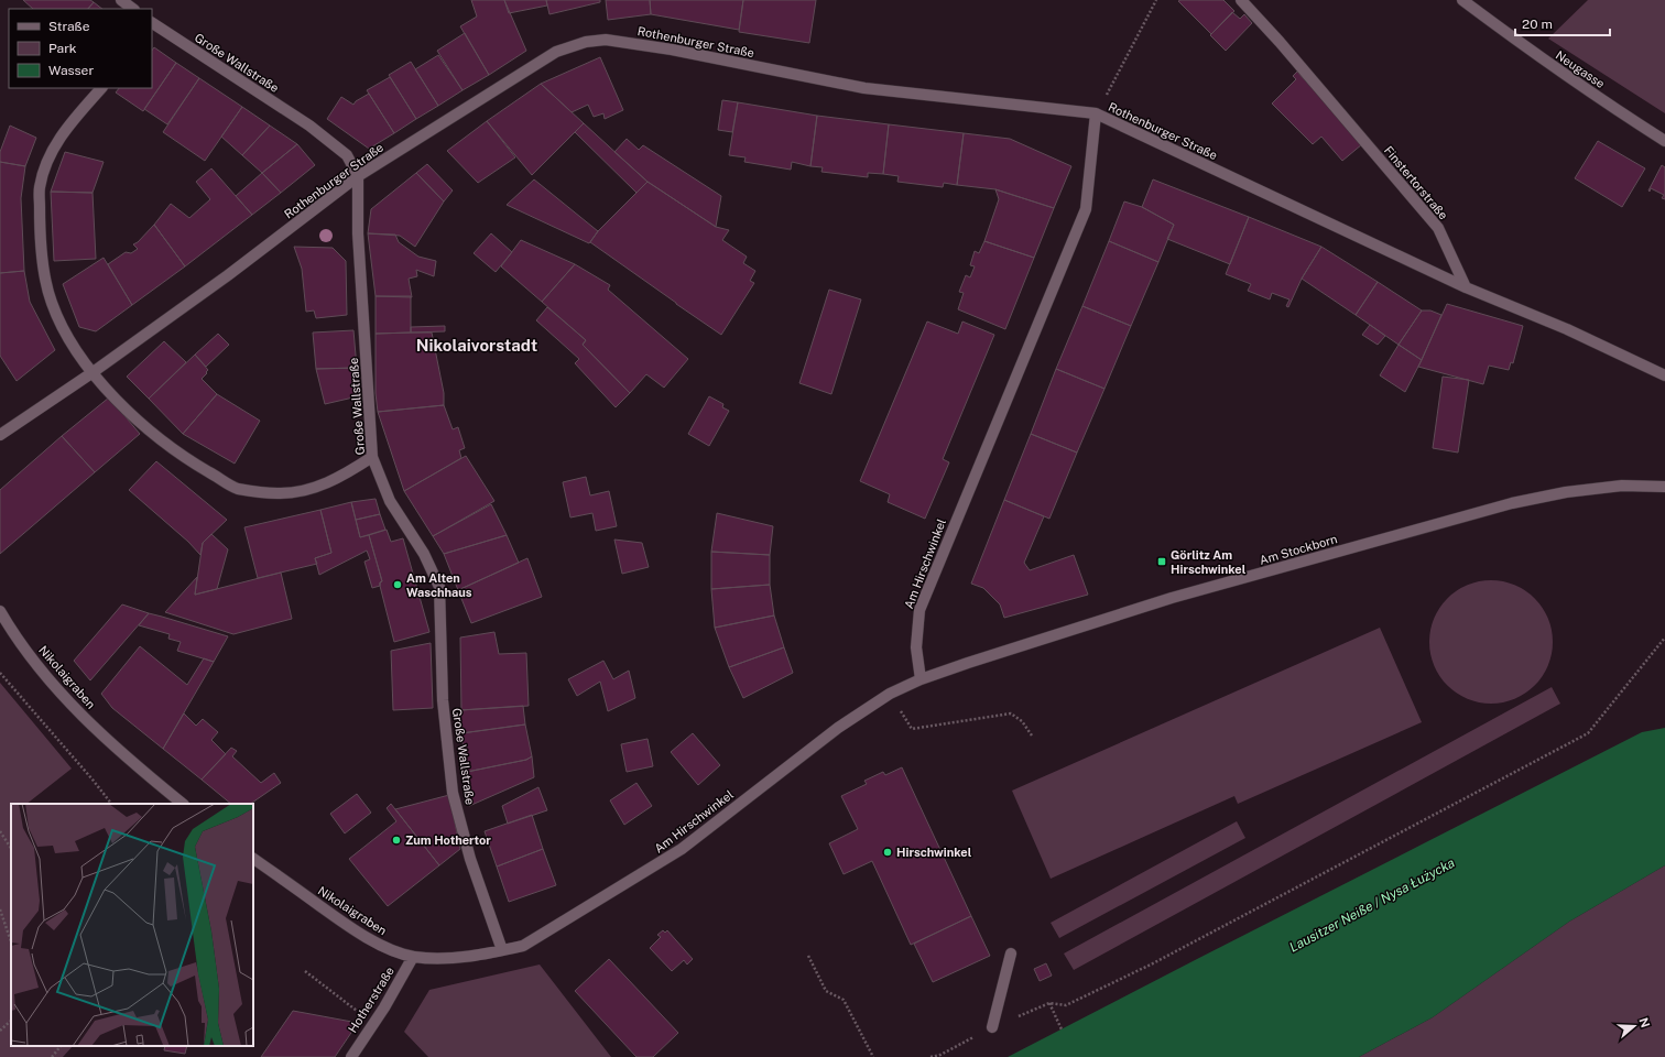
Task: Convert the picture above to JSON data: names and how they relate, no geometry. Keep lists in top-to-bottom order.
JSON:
{
  "streets": {
    "street": [
      "Rothenburger Straße",
      "Große Wallstraße",
      "Neugasse",
      "Finstertorstraße",
      "Am Stockborn",
      "Am Hirschwinkel",
      "Nikolaigraben",
      "Hotherstraße"
    ]
  },
  "crossings": [
    ["Rothenburger Straße", "Große Wallstraße"],
    ["Rothenburger Straße", "Finstertorstraße"],
    ["Rothenburger Straße", "Am Hirschwinkel"],
    ["Große Wallstraße", "Am Hirschwinkel"],
    ["Große Wallstraße", "Nikolaigraben"],
    ["Am Stockborn", "Am Hirschwinkel"],
    ["Am Hirschwinkel", "Nikolaigraben"],
    ["Nikolaigraben", "Hotherstraße"]
  ],
  "districts": ["Nikolaivorstadt"],
  "water": ["Lausitzer Neiße / Nysa Łużycka"],
  "places": {
    "transit": ["Görlitz Am Hirschwinkel"],
    "other": ["Am Alten Waschhaus", "Zum Hothertor", "Hirschwinkel"]
  },
  "legend": ["Straße", "Park", "Wasser"],
  "scale_bar": "20 m",
  "north": "right"
}
